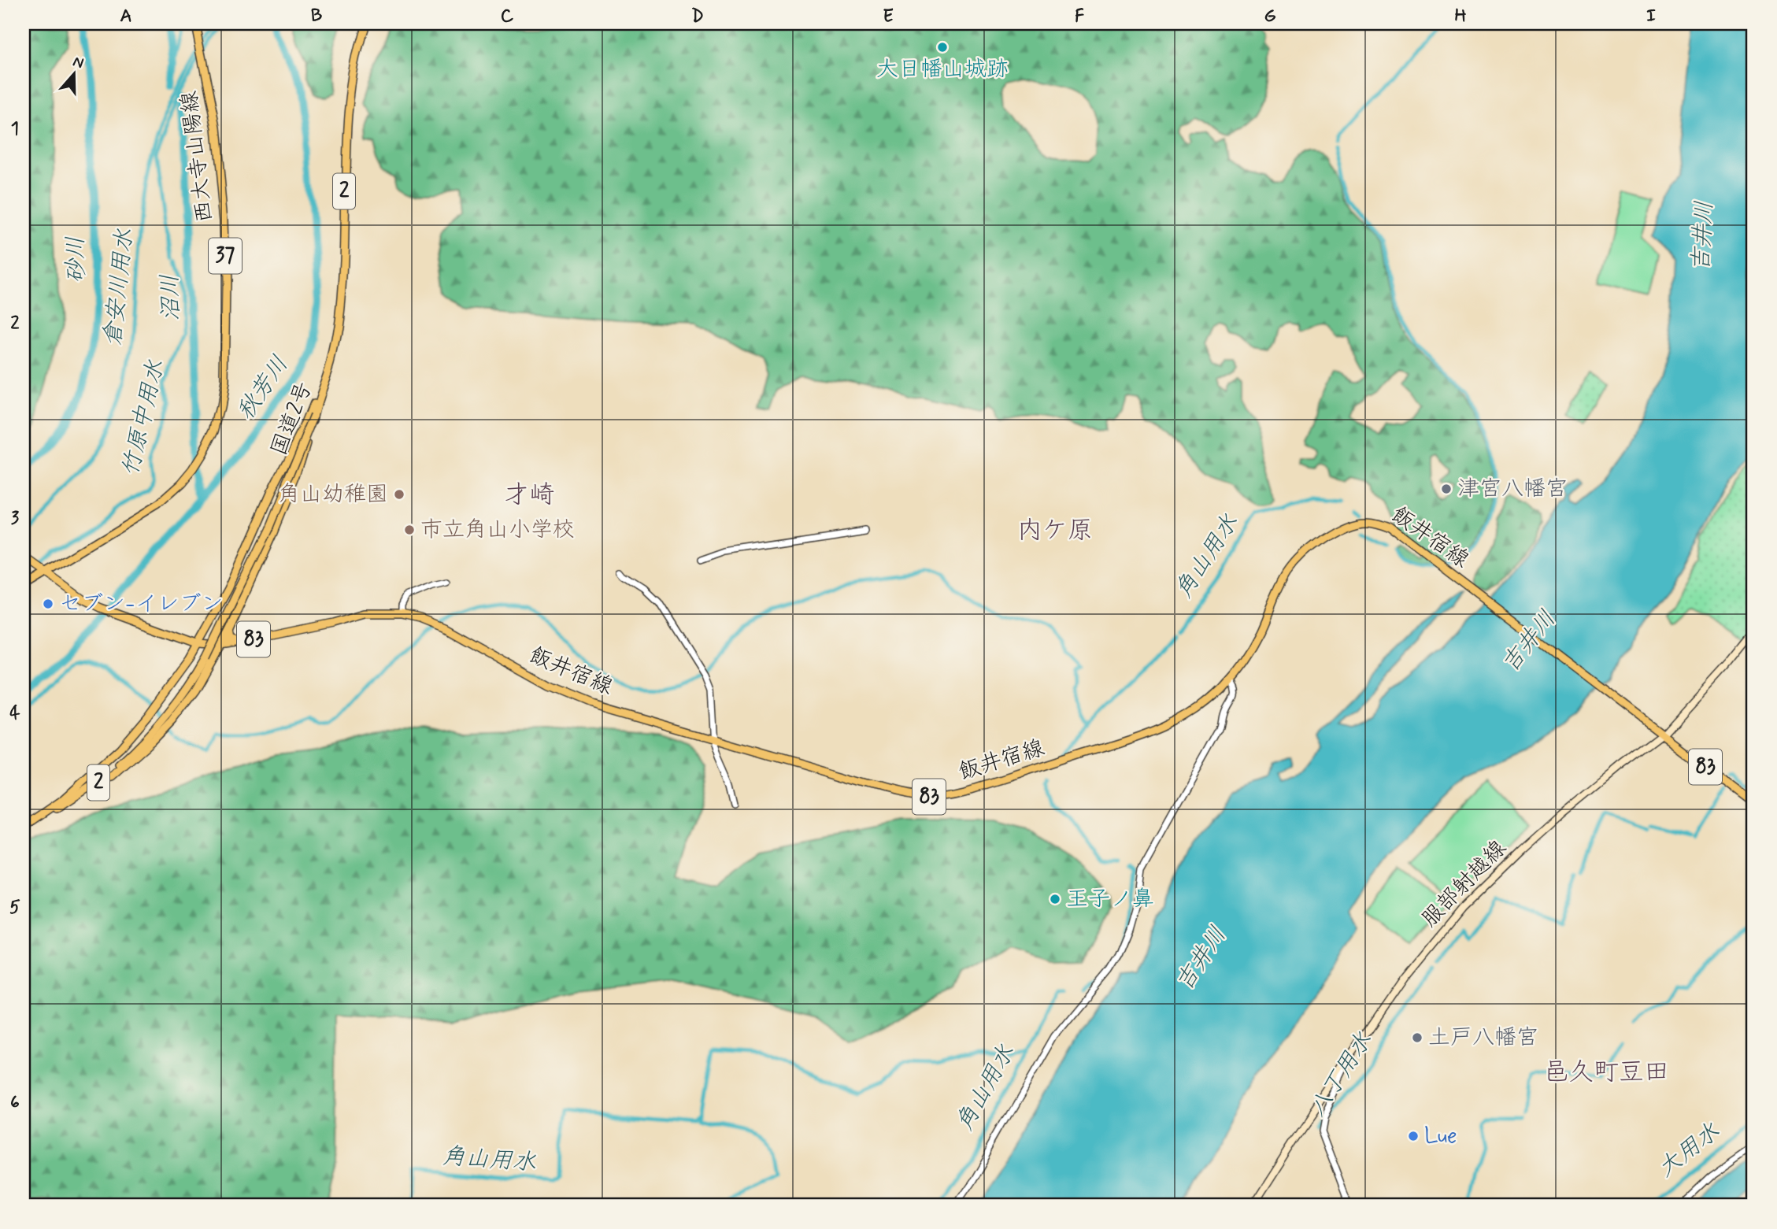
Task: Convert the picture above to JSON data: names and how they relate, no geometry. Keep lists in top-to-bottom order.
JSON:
{
  "streets": {
    "main road": [
      "西大寺山陽線",
      "2",
      "37",
      "国道2号",
      "飯井宿線",
      "83",
      "服部射越線"
    ]
  },
  "crossings": [
    ["西大寺山陽線", "飯井宿線"],
    ["2", "国道2号"],
    ["飯井宿線", "服部射越線"]
  ],
  "districts": ["才崎", "内ケ原", "邑久町豆田"],
  "water": [
    "吉井川",
    "砂川",
    "倉安川用水",
    "沼川",
    "秋芳川",
    "竹原中用水",
    "角山用水",
    "八丁用水",
    "大用水"
  ],
  "places": [
    "大日幡山城跡",
    "津宮八幡宮",
    "角山幼稚園",
    "市立角山小学校",
    "セブン-イレブン",
    "王子ノ鼻",
    "土戸八幡宮",
    "Lue"
  ],
  "north": "top",
  "grid": {
    "columns": [
      "A",
      "B",
      "C",
      "D",
      "E",
      "F",
      "G",
      "H",
      "I"
    ],
    "rows": [
      "1",
      "2",
      "3",
      "4",
      "5",
      "6"
    ]
  }
}
